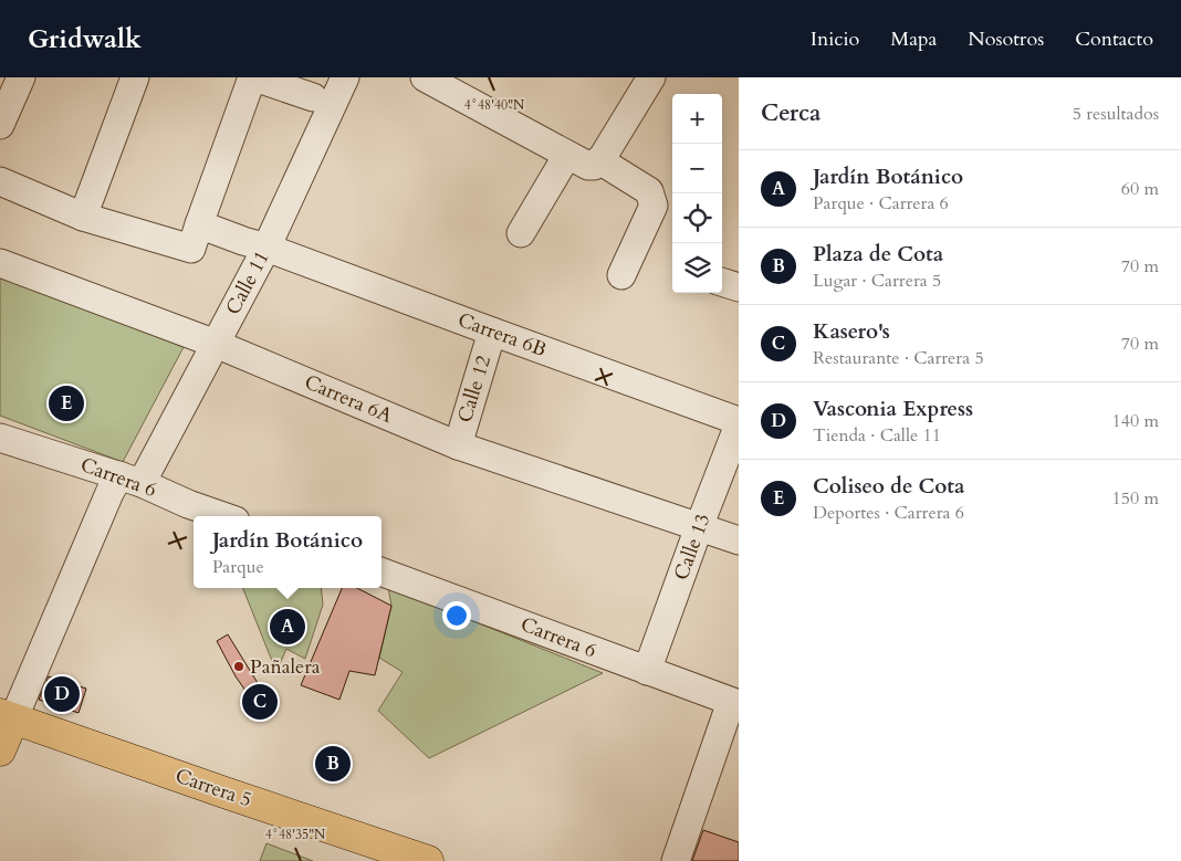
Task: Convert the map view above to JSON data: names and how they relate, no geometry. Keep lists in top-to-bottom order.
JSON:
{
  "streets": {
    "main road": ["Calle 11", "Carrera 5"],
    "street": [
      "Carrera 6B",
      "Calle 12",
      "Carrera 6A",
      "Carrera 6",
      "Calle 13"
    ]
  },
  "crossings": [
    ["Calle 11", "Carrera 6B"],
    ["Calle 11", "Carrera 6A"],
    ["Calle 11", "Carrera 6"],
    ["Calle 11", "Carrera 5"],
    ["Carrera 6B", "Calle 12"],
    ["Carrera 6B", "Calle 13"],
    ["Calle 12", "Carrera 6A"],
    ["Carrera 6A", "Calle 13"],
    ["Carrera 6", "Calle 13"]
  ],
  "places": ["Pañalera"],
  "page": {
    "header": "Gridwalk",
    "nav": [
      "Inicio",
      "Mapa",
      "Nosotros",
      "Contacto"
    ],
    "heading": ["Cerca", "5 resultados"],
    "map_buttons": ["+", "−"],
    "list": [
      {
        "mark": "A",
        "name": "Jardín Botánico",
        "note": "Parque · Carrera 6",
        "value": "60 m"
      },
      {
        "mark": "B",
        "name": "Plaza de Cota",
        "note": "Lugar · Carrera 5",
        "value": "70 m"
      },
      {
        "mark": "C",
        "name": "Kasero's",
        "note": "Restaurante · Carrera 5",
        "value": "70 m"
      },
      {
        "mark": "D",
        "name": "Vasconia Express",
        "note": "Tienda · Calle 11",
        "value": "140 m"
      },
      {
        "mark": "E",
        "name": "Coliseo de Cota",
        "note": "Deportes · Carrera 6",
        "value": "150 m"
      }
    ],
    "pins": [
      "E",
      "A",
      "D",
      "C",
      "B"
    ],
    "popup": ["Jardín Botánico", "Parque"]
  },
  "coordinates": ["4°48'40\"N", "4°48'35\"N"]
}
